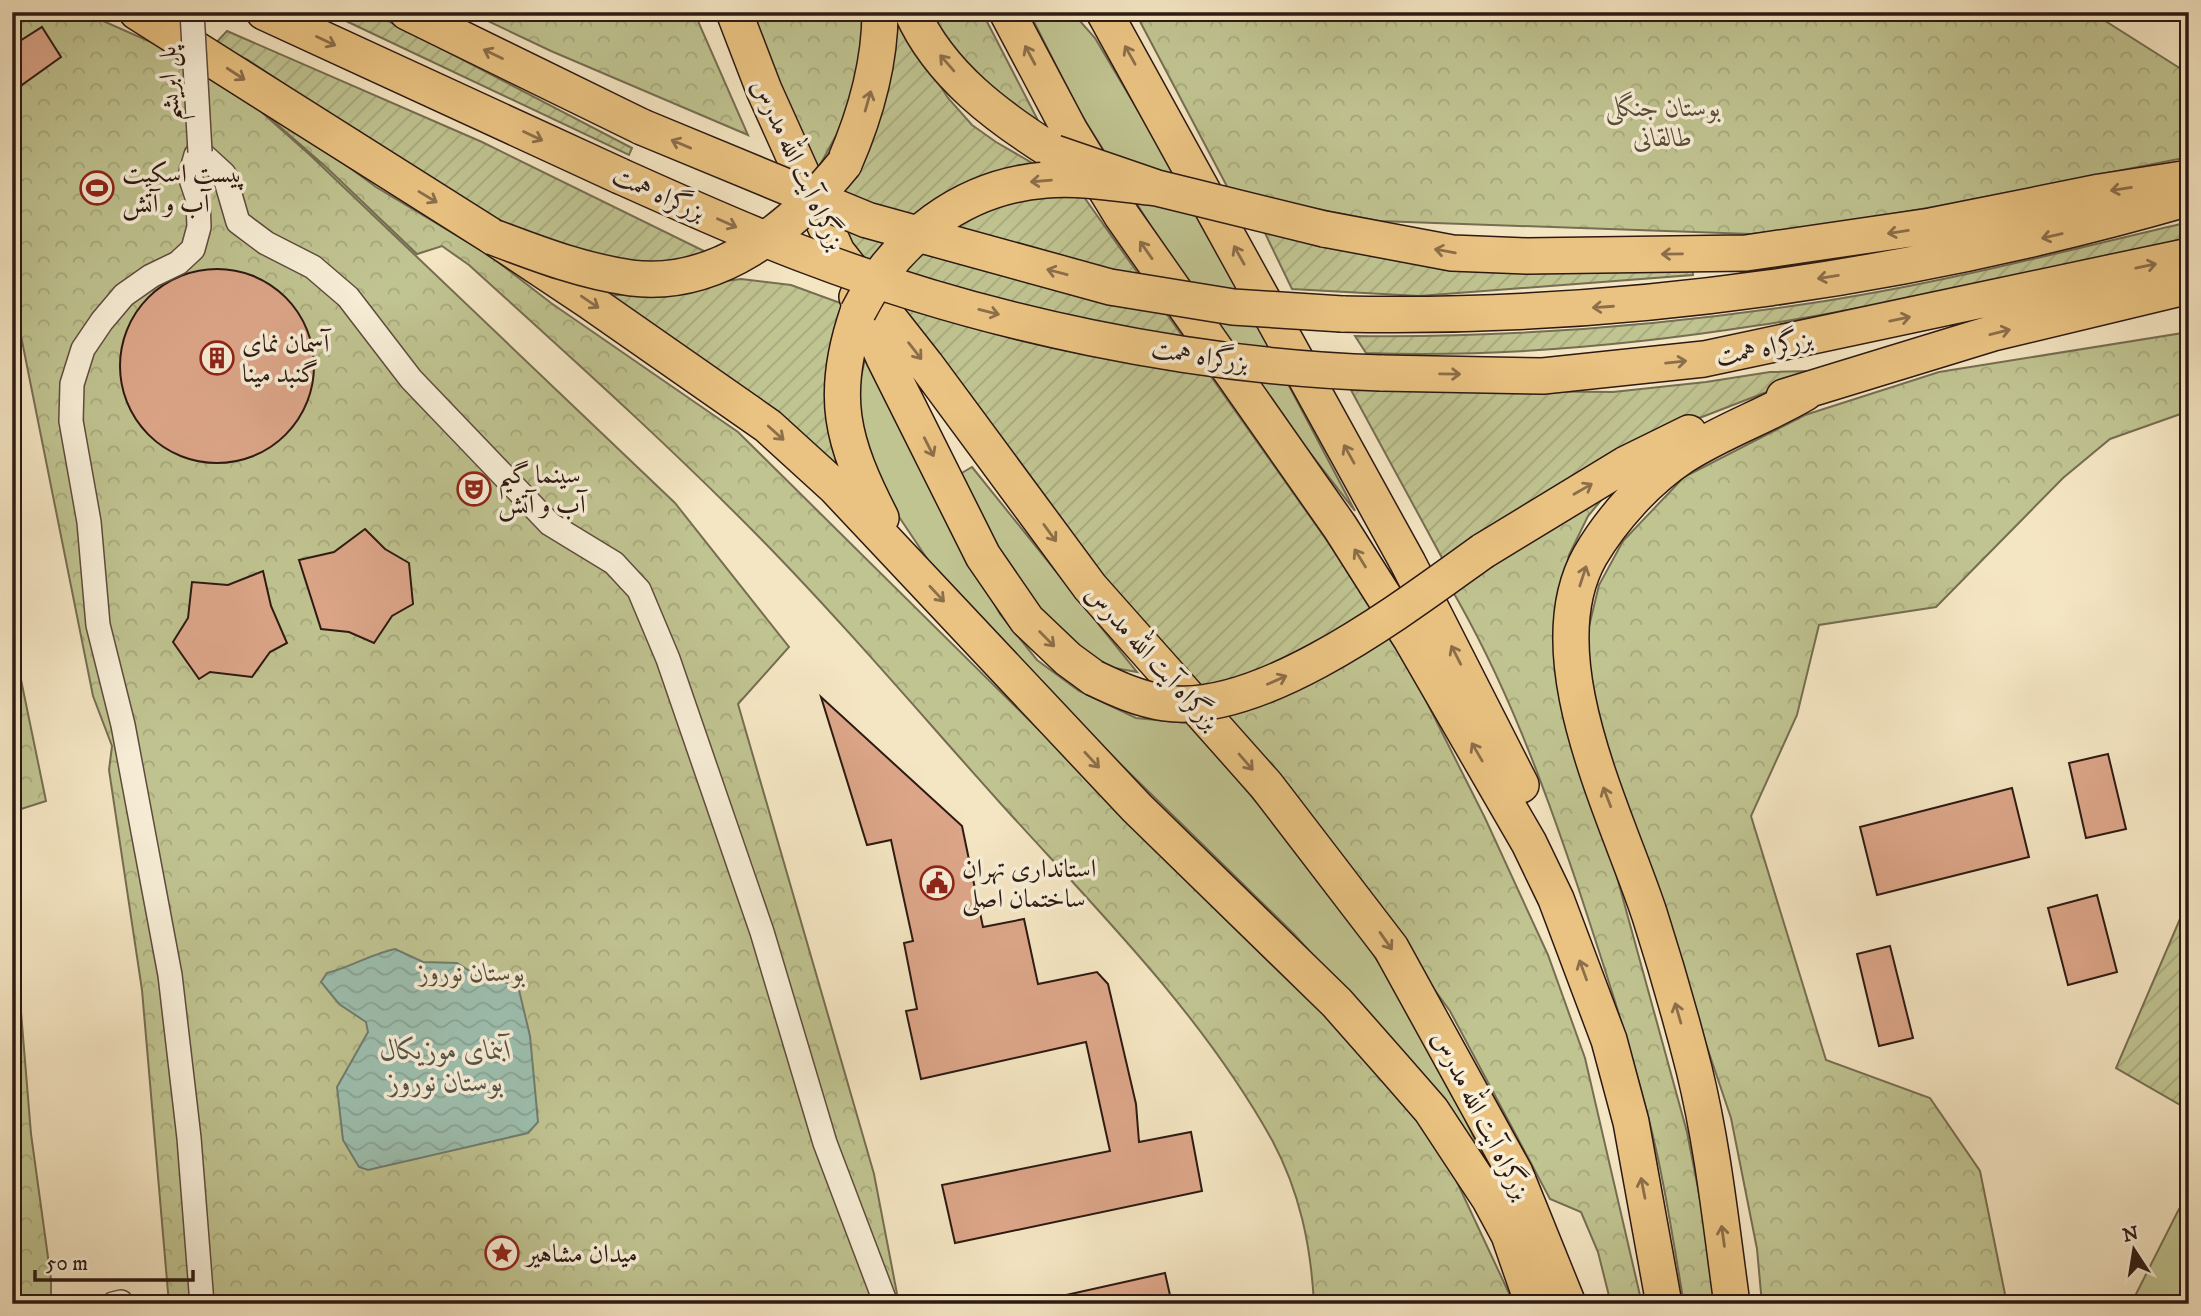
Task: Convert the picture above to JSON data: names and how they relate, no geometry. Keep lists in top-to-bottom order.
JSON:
{
  "streets": {
    "highway": ["بزرگراه آیت الله مدرس", "بزرگراه همت"],
    "street": ["پل ابریشم"]
  },
  "water": ["آبنمای موزیکال بوستان نوروز"],
  "parks": ["بوستان جنگلی طالقانی", "بوستان نوروز"],
  "places": {
    "sports": ["پیست اسکیت آب و آتش"],
    "building": ["آسمان نمای گنبد مینا"],
    "theatre": ["سینما گیم آب و آتش"],
    "public building": ["استانداری تهران ساختمان اصلی"],
    "place": ["میدان مشاهیر"]
  },
  "scale_bar": "50 m",
  "north": "top"
}
